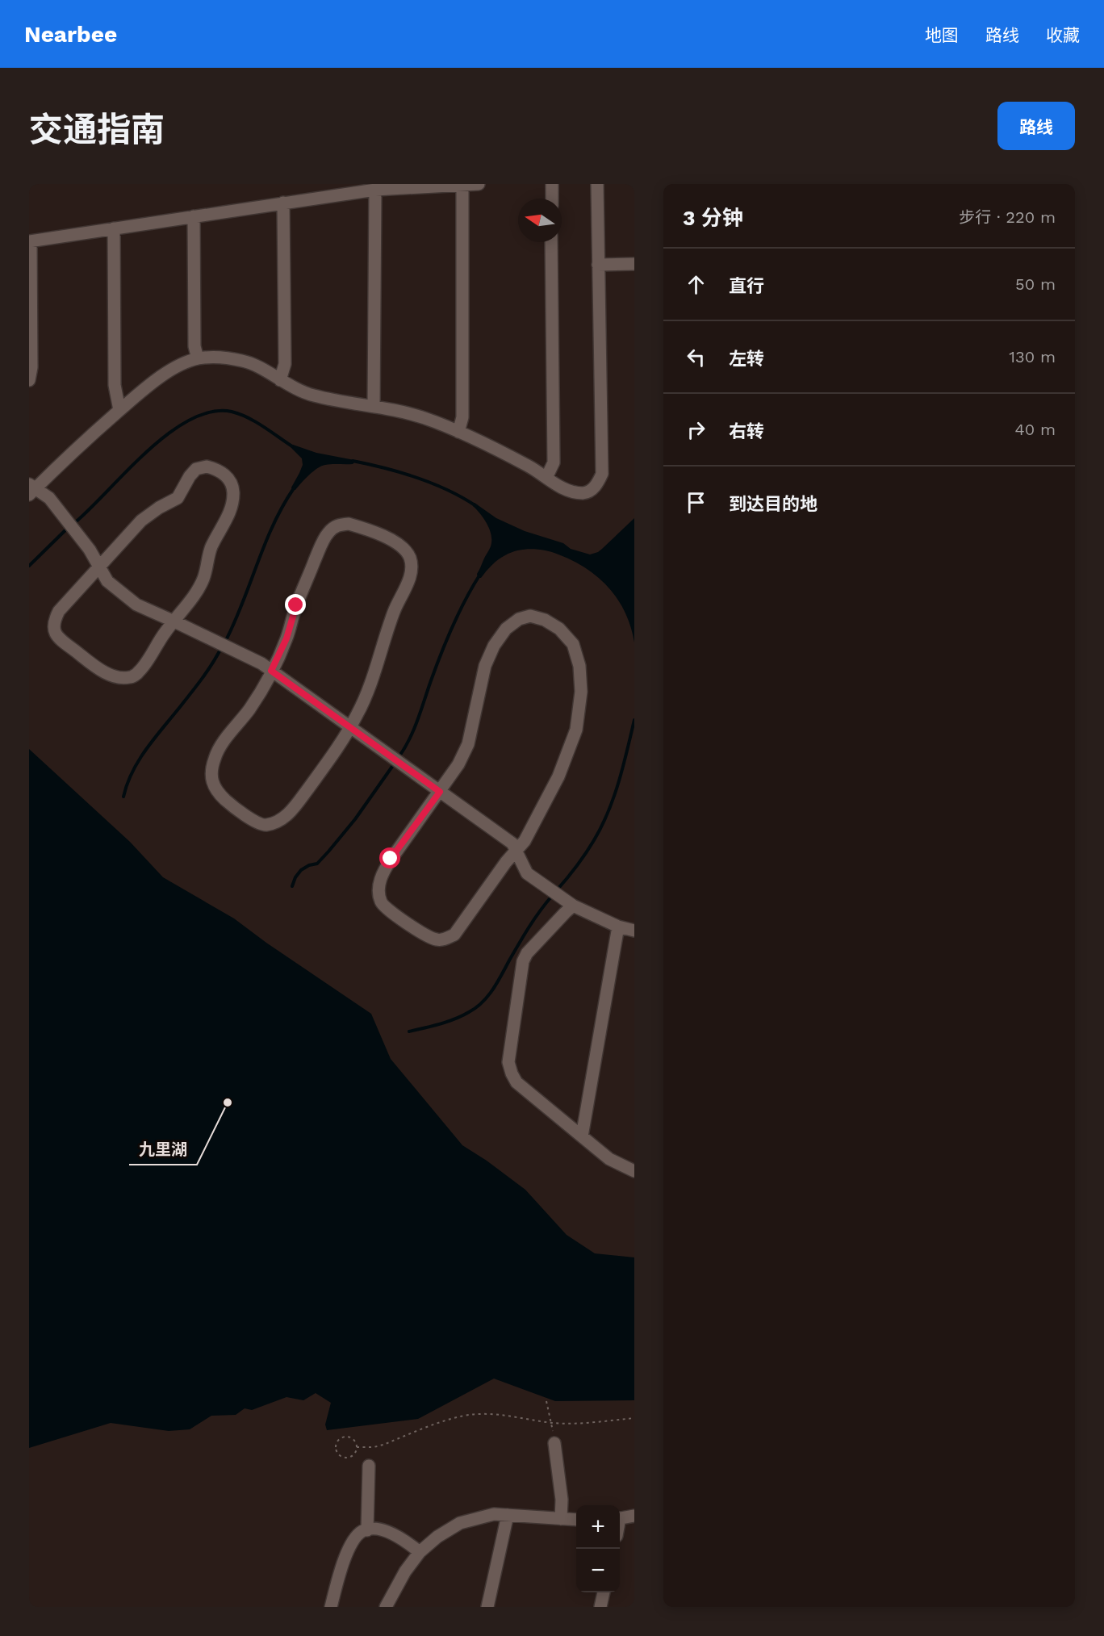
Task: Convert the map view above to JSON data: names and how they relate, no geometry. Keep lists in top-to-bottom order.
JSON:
{
  "places": ["九里湖"],
  "north": "left",
  "page": {
    "header": "Nearbee",
    "nav": ["地图", "路线", "收藏"],
    "title": "交通指南",
    "buttons": "路线",
    "heading": ["3 分钟", "步行 · 220 m"],
    "list": [
      ["直行", "50 m"],
      ["左转", "130 m"],
      ["右转", "40 m"],
      "到达目的地"
    ],
    "map_buttons": ["+", "−"]
  }
}
